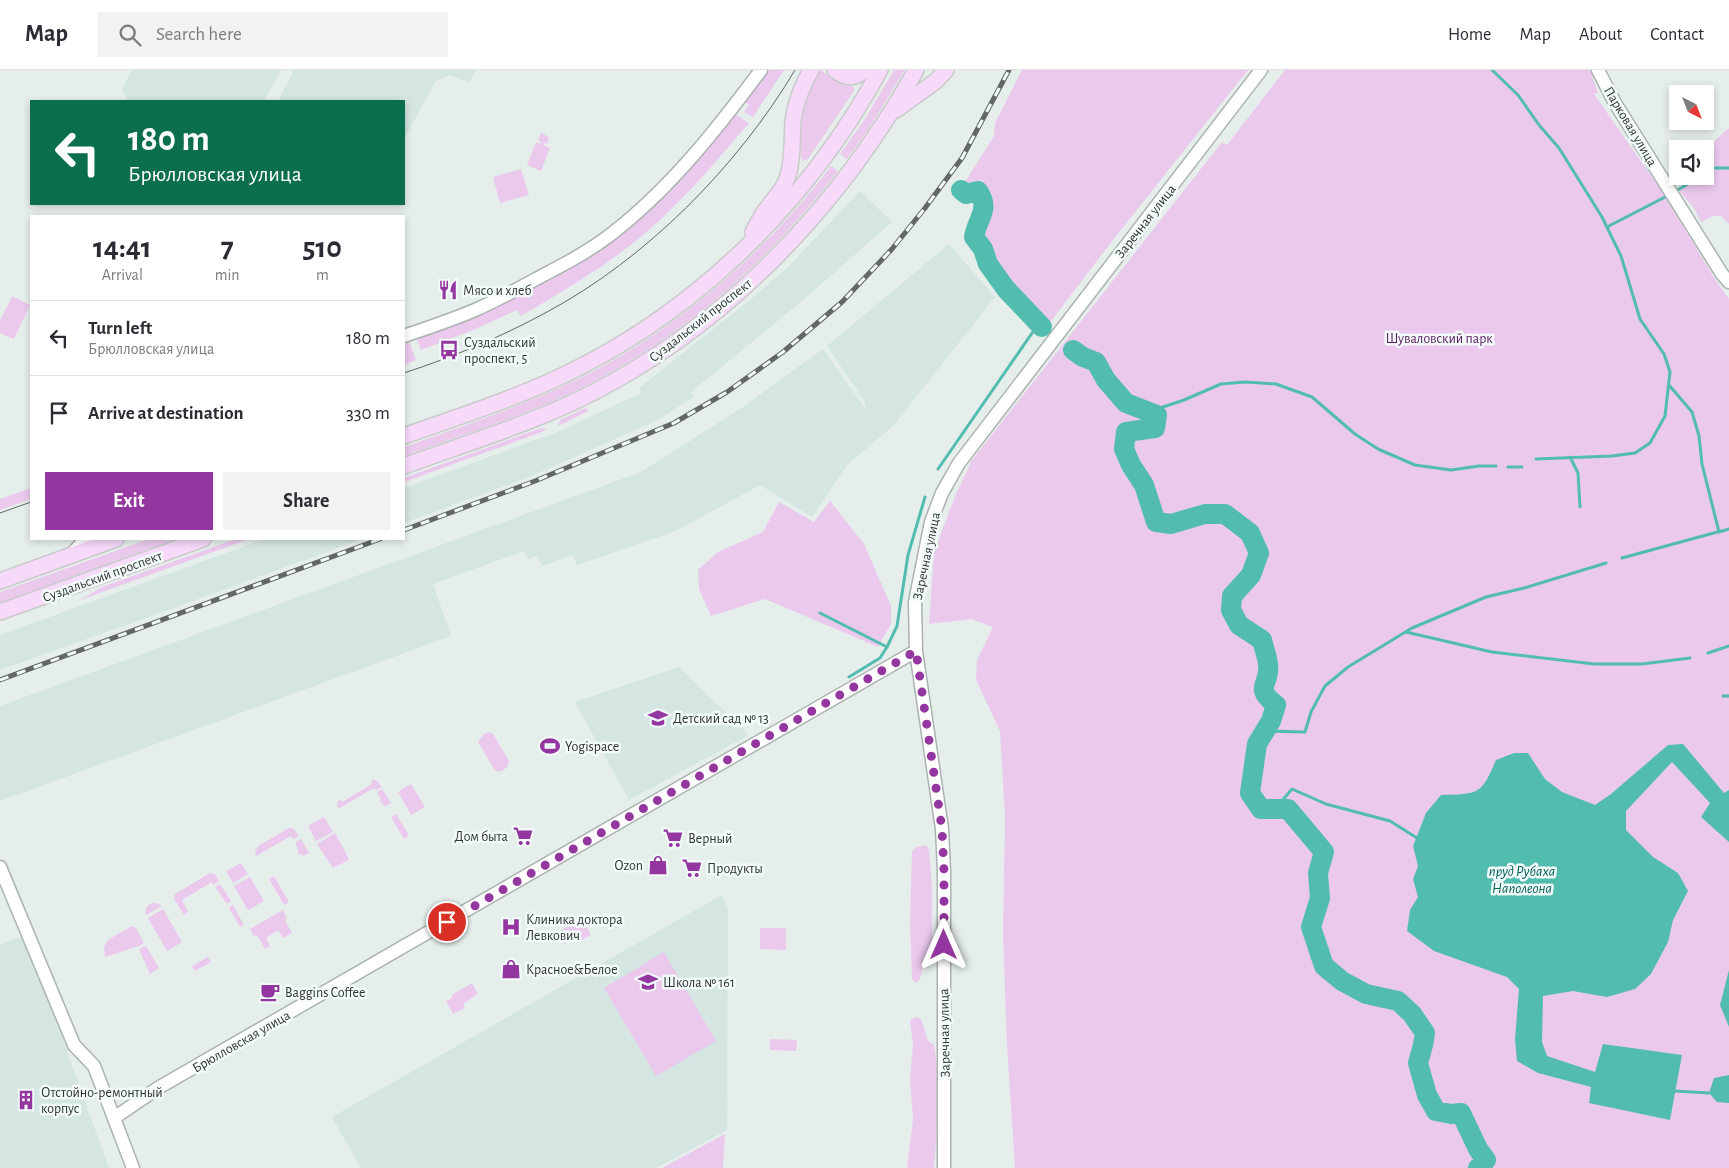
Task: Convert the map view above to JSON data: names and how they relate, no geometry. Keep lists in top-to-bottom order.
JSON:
{
  "streets": {
    "main road": ["Суздальский проспект"],
    "street": ["Парковая улица", "Заречная улица", "Брюлловская улица"]
  },
  "crossings": [
    ["Заречная улица", "Брюлловская улица"]
  ],
  "water": ["пруд Рубаха Наполеона"],
  "parks": ["Шуваловский парк"],
  "places": {
    "restaurant": ["Мясо и хлеб"],
    "bus stop": ["Суздальский проспект, 5"],
    "school or university": ["Детский сад № 13", "Школа № 161"],
    "sports": ["Yogispace"],
    "supermarket": ["Дом быта", "Верный", "Продукты"],
    "shop": ["Ozon", "Красное&Белое"],
    "hospital": ["Клиника доктора Левкович"],
    "cafe": ["Baggins Coffee"],
    "building": ["Отстойно-ремонтный корпус"]
  },
  "north": "bottom right",
  "page": {
    "header": "Map",
    "search": "Search here",
    "nav": [
      "Home",
      "Map",
      "About",
      "Contact"
    ],
    "turn": ["180 m", "Брюлловская улица"],
    "eta": [
      "14:41",
      "Arrival",
      "7",
      "min",
      "510",
      "m"
    ],
    "list": [
      {
        "name": "Turn left",
        "note": "Брюлловская улица",
        "value": "180 m"
      },
      {
        "name": "Arrive at destination",
        "value": "330 m"
      }
    ],
    "buttons": ["Exit", "Share"]
  }
}
